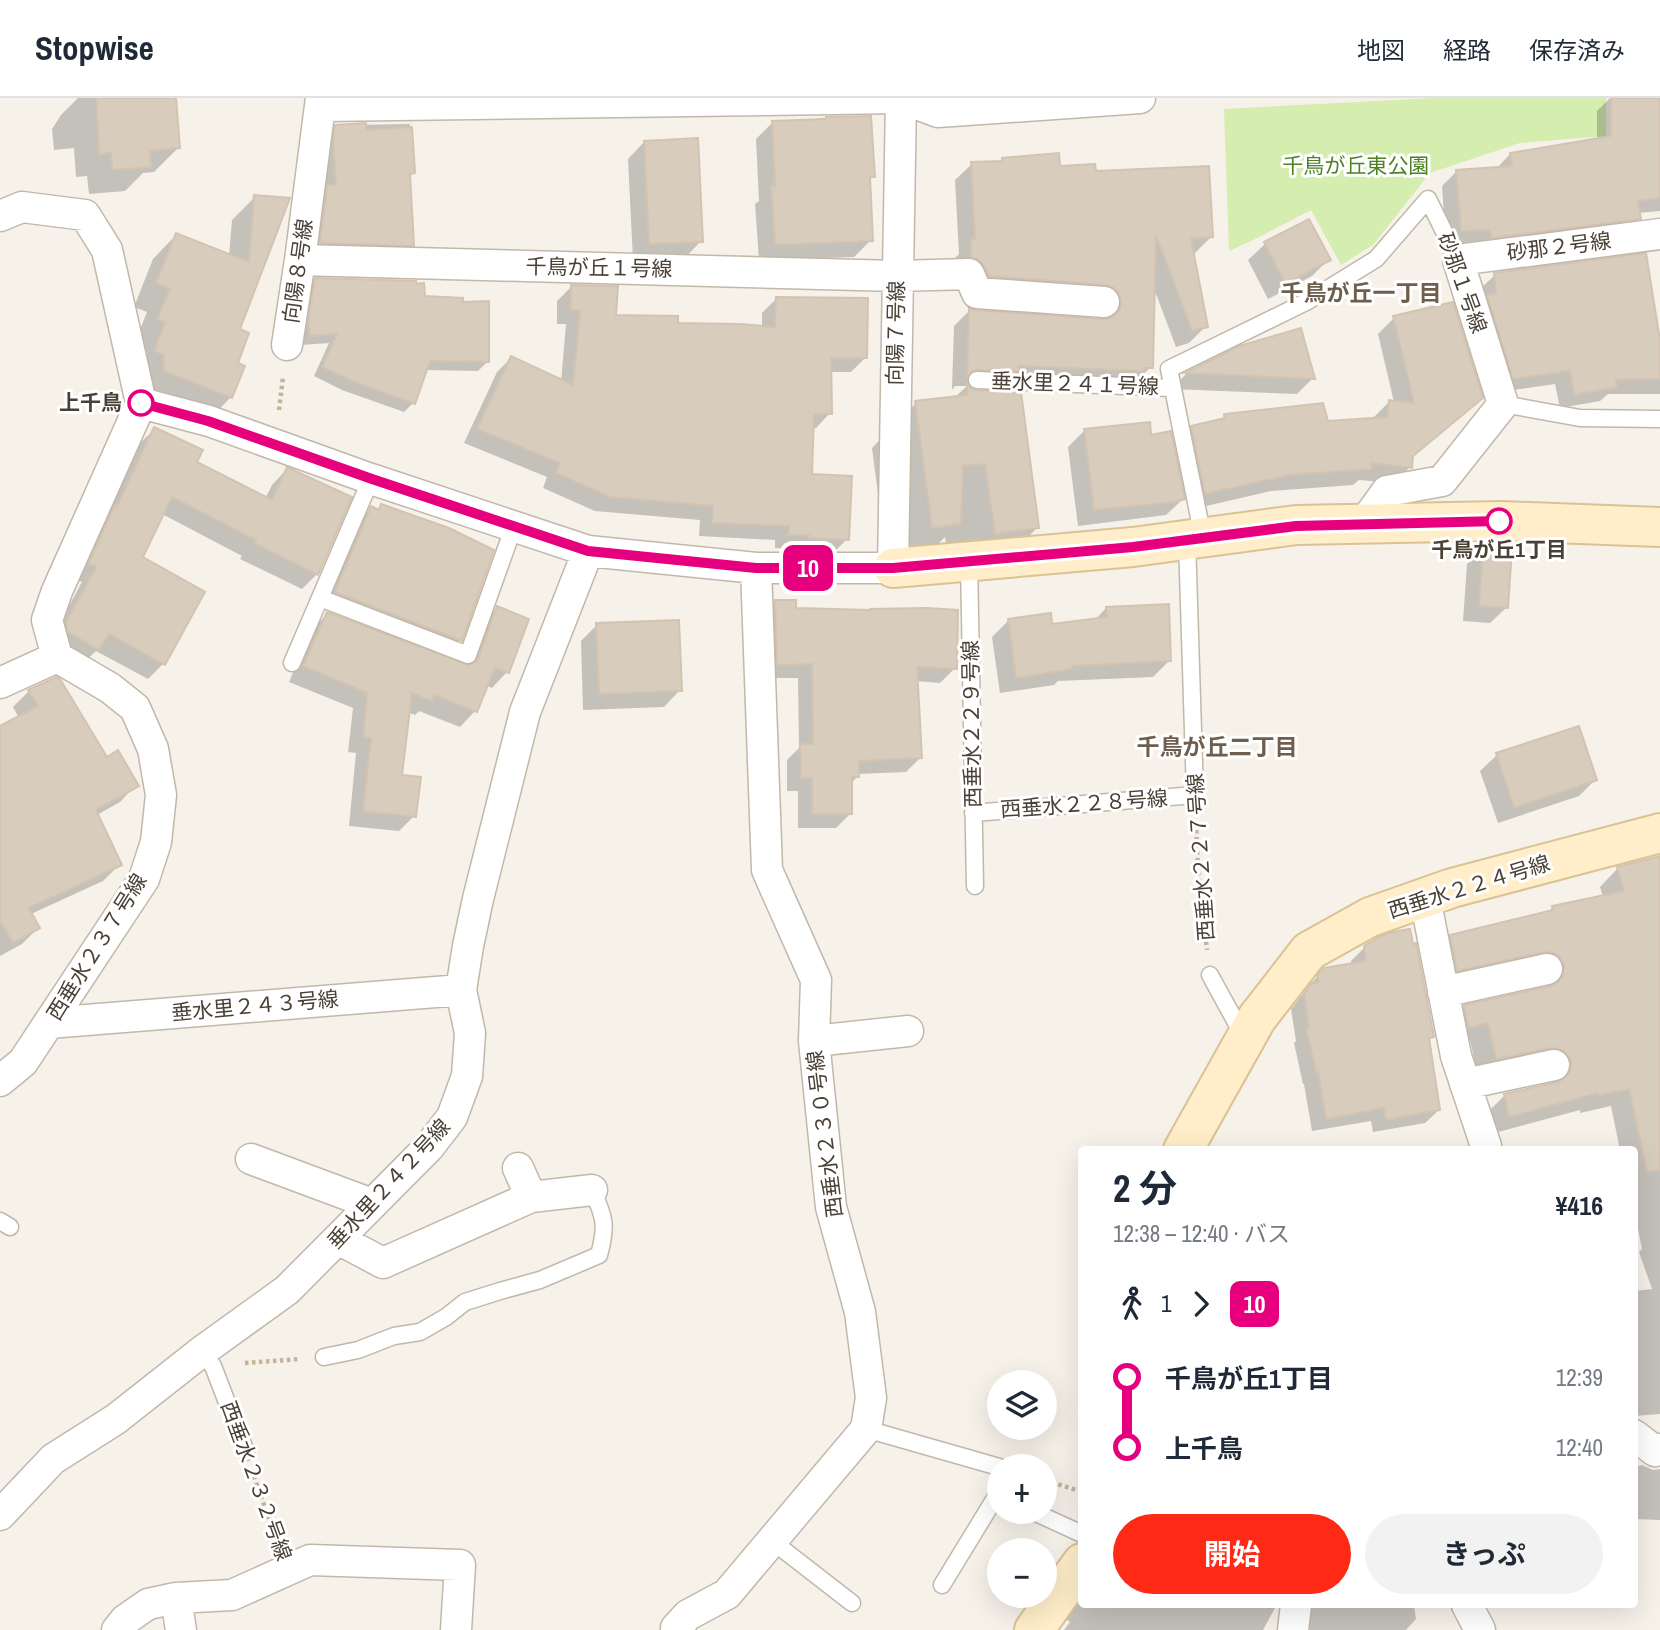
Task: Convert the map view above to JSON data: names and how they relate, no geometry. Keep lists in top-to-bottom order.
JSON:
{
  "streets": {
    "street": [
      "砂那２号線",
      "千鳥が丘１号線",
      "向陽８号線",
      "砂那１号線",
      "向陽７号線",
      "西垂水２２４号線",
      "西垂水２３７号線",
      "垂水里２４３号線",
      "西垂水２３０号線",
      "垂水里２４２号線",
      "西垂水２３２号線"
    ],
    "lane": [
      "垂水里２４１号線",
      "西垂水２２９号線",
      "西垂水２２８号線",
      "西垂水２２７号線"
    ]
  },
  "crossings": [
    ["砂那２号線", "砂那１号線"],
    ["千鳥が丘１号線", "向陽８号線"],
    ["千鳥が丘１号線", "向陽７号線"],
    ["砂那１号線", "垂水里２４１号線"],
    ["垂水里２４１号線", "西垂水２２７号線"],
    ["西垂水２２９号線", "西垂水２２８号線"],
    ["西垂水２２８号線", "西垂水２２７号線"],
    ["西垂水２３７号線", "垂水里２４３号線"],
    ["垂水里２４３号線", "垂水里２４２号線"],
    ["垂水里２４２号線", "西垂水２３２号線"]
  ],
  "districts": ["千鳥が丘一丁目", "千鳥が丘二丁目"],
  "parks": ["千鳥が丘東公園"],
  "places": ["上千鳥", "千鳥が丘1丁目"],
  "lines": ["bus line 10"],
  "page": {
    "header": "Stopwise",
    "nav": ["地図", "経路", "保存済み"],
    "on_map": "10",
    "heading": ["2 分", "12:38 – 12:40 · バス", "¥416"],
    "legs": ["1", "10"],
    "list": [
      {
        "name": "千鳥が丘1丁目",
        "value": "12:39"
      },
      {
        "name": "上千鳥",
        "value": "12:40"
      }
    ],
    "map_buttons": ["+", "−"],
    "buttons": ["開始", "きっぷ"]
  }
}
